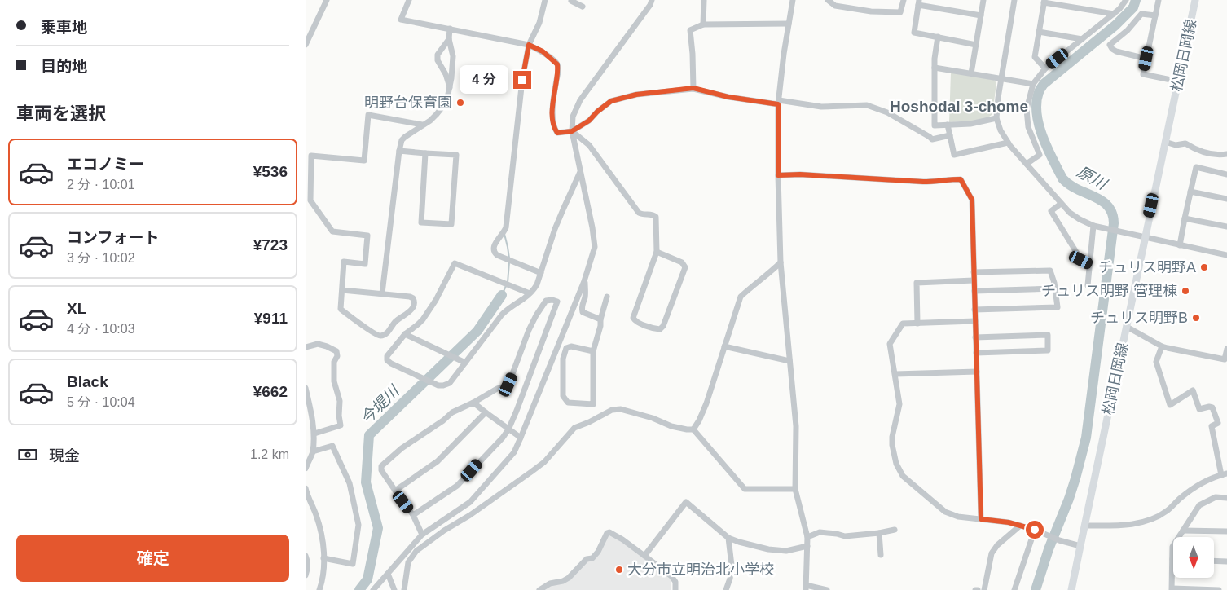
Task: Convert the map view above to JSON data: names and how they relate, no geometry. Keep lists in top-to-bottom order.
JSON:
{
  "streets": {
    "main road": ["松岡日岡線"]
  },
  "districts": ["Hoshodai 3-chome"],
  "water": ["原川", "今堤川"],
  "places": [
    "明野台保育園",
    "チュリス明野A",
    "チュリス明野 管理棟",
    "チュリス明野B",
    "大分市立明治北小学校"
  ],
  "north": "bottom",
  "page": {
    "banner": ["乗車地", "目的地"],
    "bubble": "4 分",
    "heading": "車両を選択",
    "list": [
      {
        "name": "エコノミー",
        "note": "2 分 · 10:01",
        "value": "¥536"
      },
      {
        "name": "コンフォート",
        "note": "3 分 · 10:02",
        "value": "¥723"
      },
      {
        "name": "XL",
        "note": "4 分 · 10:03",
        "value": "¥911"
      },
      {
        "name": "Black",
        "note": "5 分 · 10:04",
        "value": "¥662"
      }
    ],
    "pay": ["現金", "1.2 km"],
    "buttons": "確定"
  }
}
